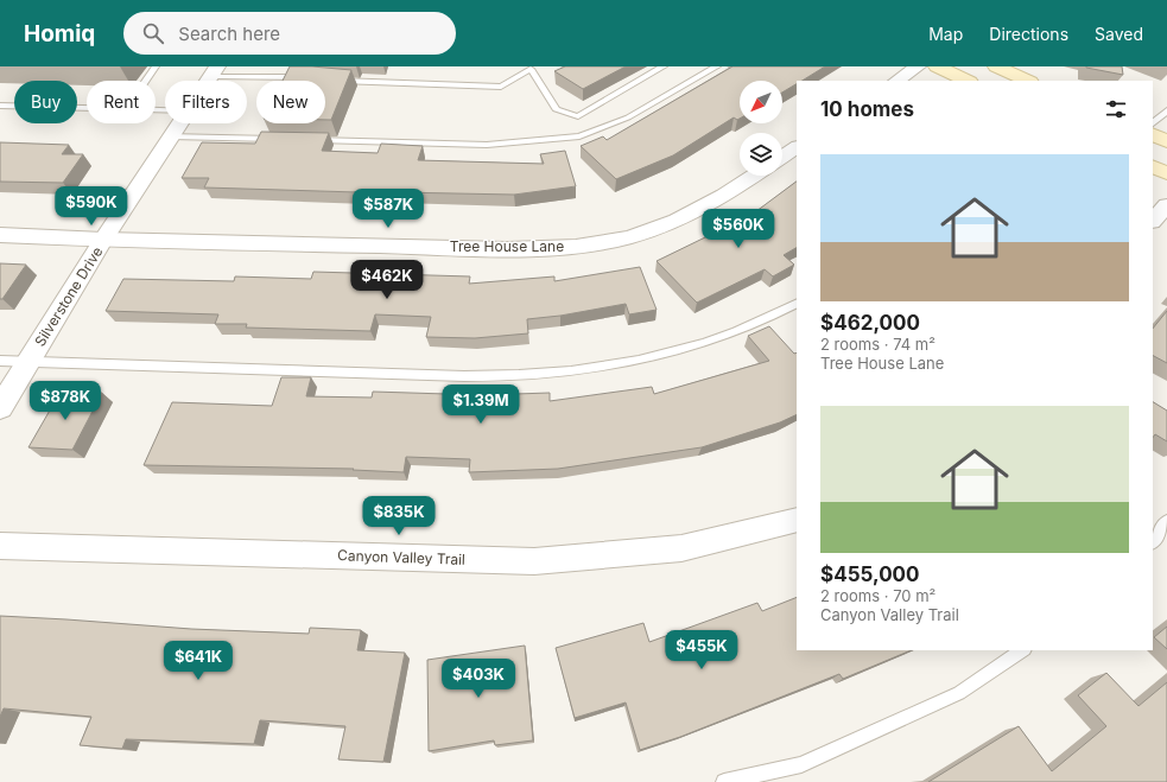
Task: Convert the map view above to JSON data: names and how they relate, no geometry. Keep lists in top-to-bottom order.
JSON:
{
  "streets": {
    "street": ["Tree House Lane", "Silverstone Drive", "Canyon Valley Trail"]
  },
  "crossings": [
    ["Tree House Lane", "Silverstone Drive"]
  ],
  "north": "bottom left",
  "page": {
    "header": "Homiq",
    "search": "Search here",
    "nav": ["Map", "Directions", "Saved"],
    "chip": [
      "Buy",
      "Rent",
      "Filters",
      "New"
    ],
    "heading": "10 homes",
    "list": [
      {
        "name": "$462,000",
        "note": "2 rooms · 74 m² · Tree House Lane"
      },
      {
        "name": "$455,000",
        "note": "2 rooms · 70 m² · Canyon Valley Trail"
      }
    ],
    "price": [
      "$590K",
      "$587K",
      "$560K",
      "$462K",
      "$878K",
      "$1.39M",
      "$835K",
      "$455K",
      "$641K",
      "$403K"
    ]
  }
}
